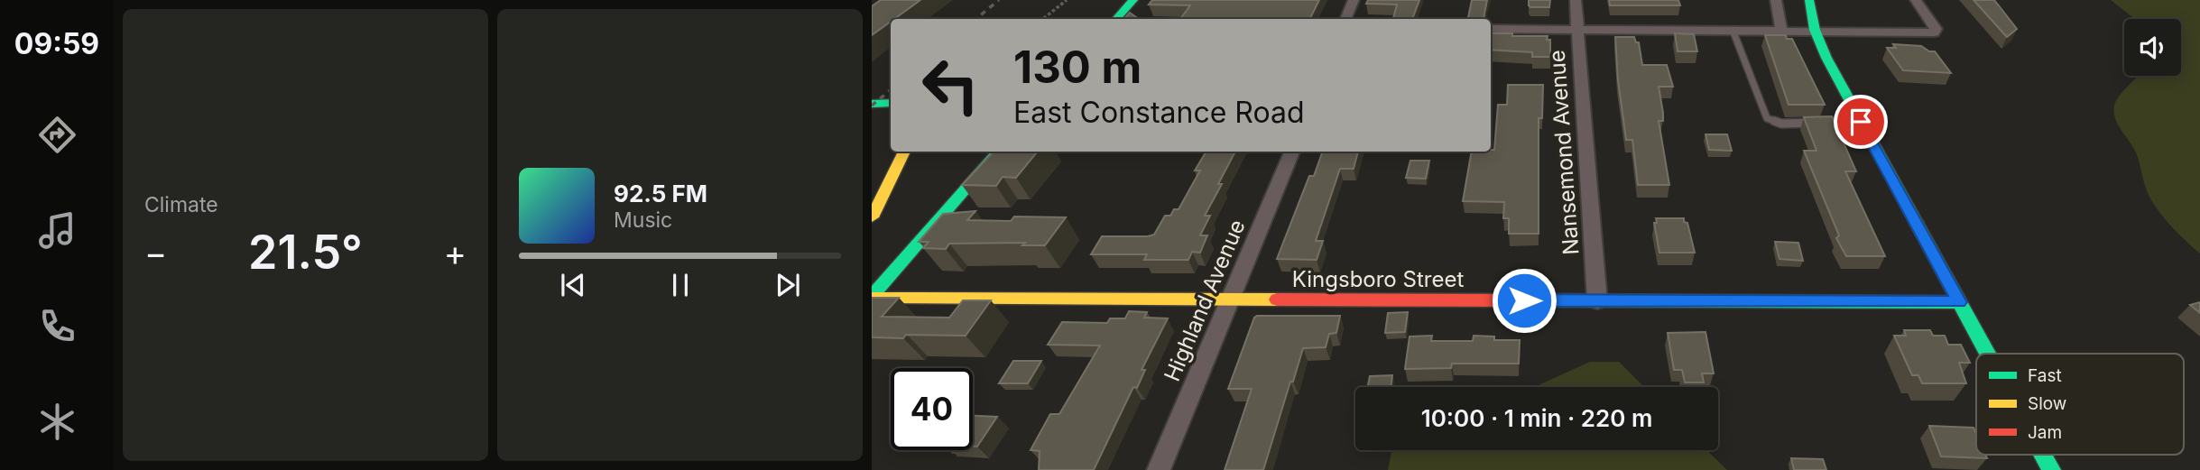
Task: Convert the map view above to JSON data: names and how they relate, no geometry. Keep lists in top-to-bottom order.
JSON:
{
  "streets": {
    "street": ["Nansemond Avenue", "Kingsboro Street", "Highland Avenue"]
  },
  "crossings": [
    ["Nansemond Avenue", "Kingsboro Street"],
    ["Kingsboro Street", "Highland Avenue"]
  ],
  "legend": ["Fast", "Slow", "Jam"],
  "page": {
    "tabs": "09:59",
    "tile": "Climate",
    "turn": ["130 m", "East Constance Road"],
    "song": ["92.5 FM", "Music"],
    "heat": ["−", "21.5°", "+"],
    "limit": "40",
    "trip": "10:00 · 1 min · 220 m"
  }
}
